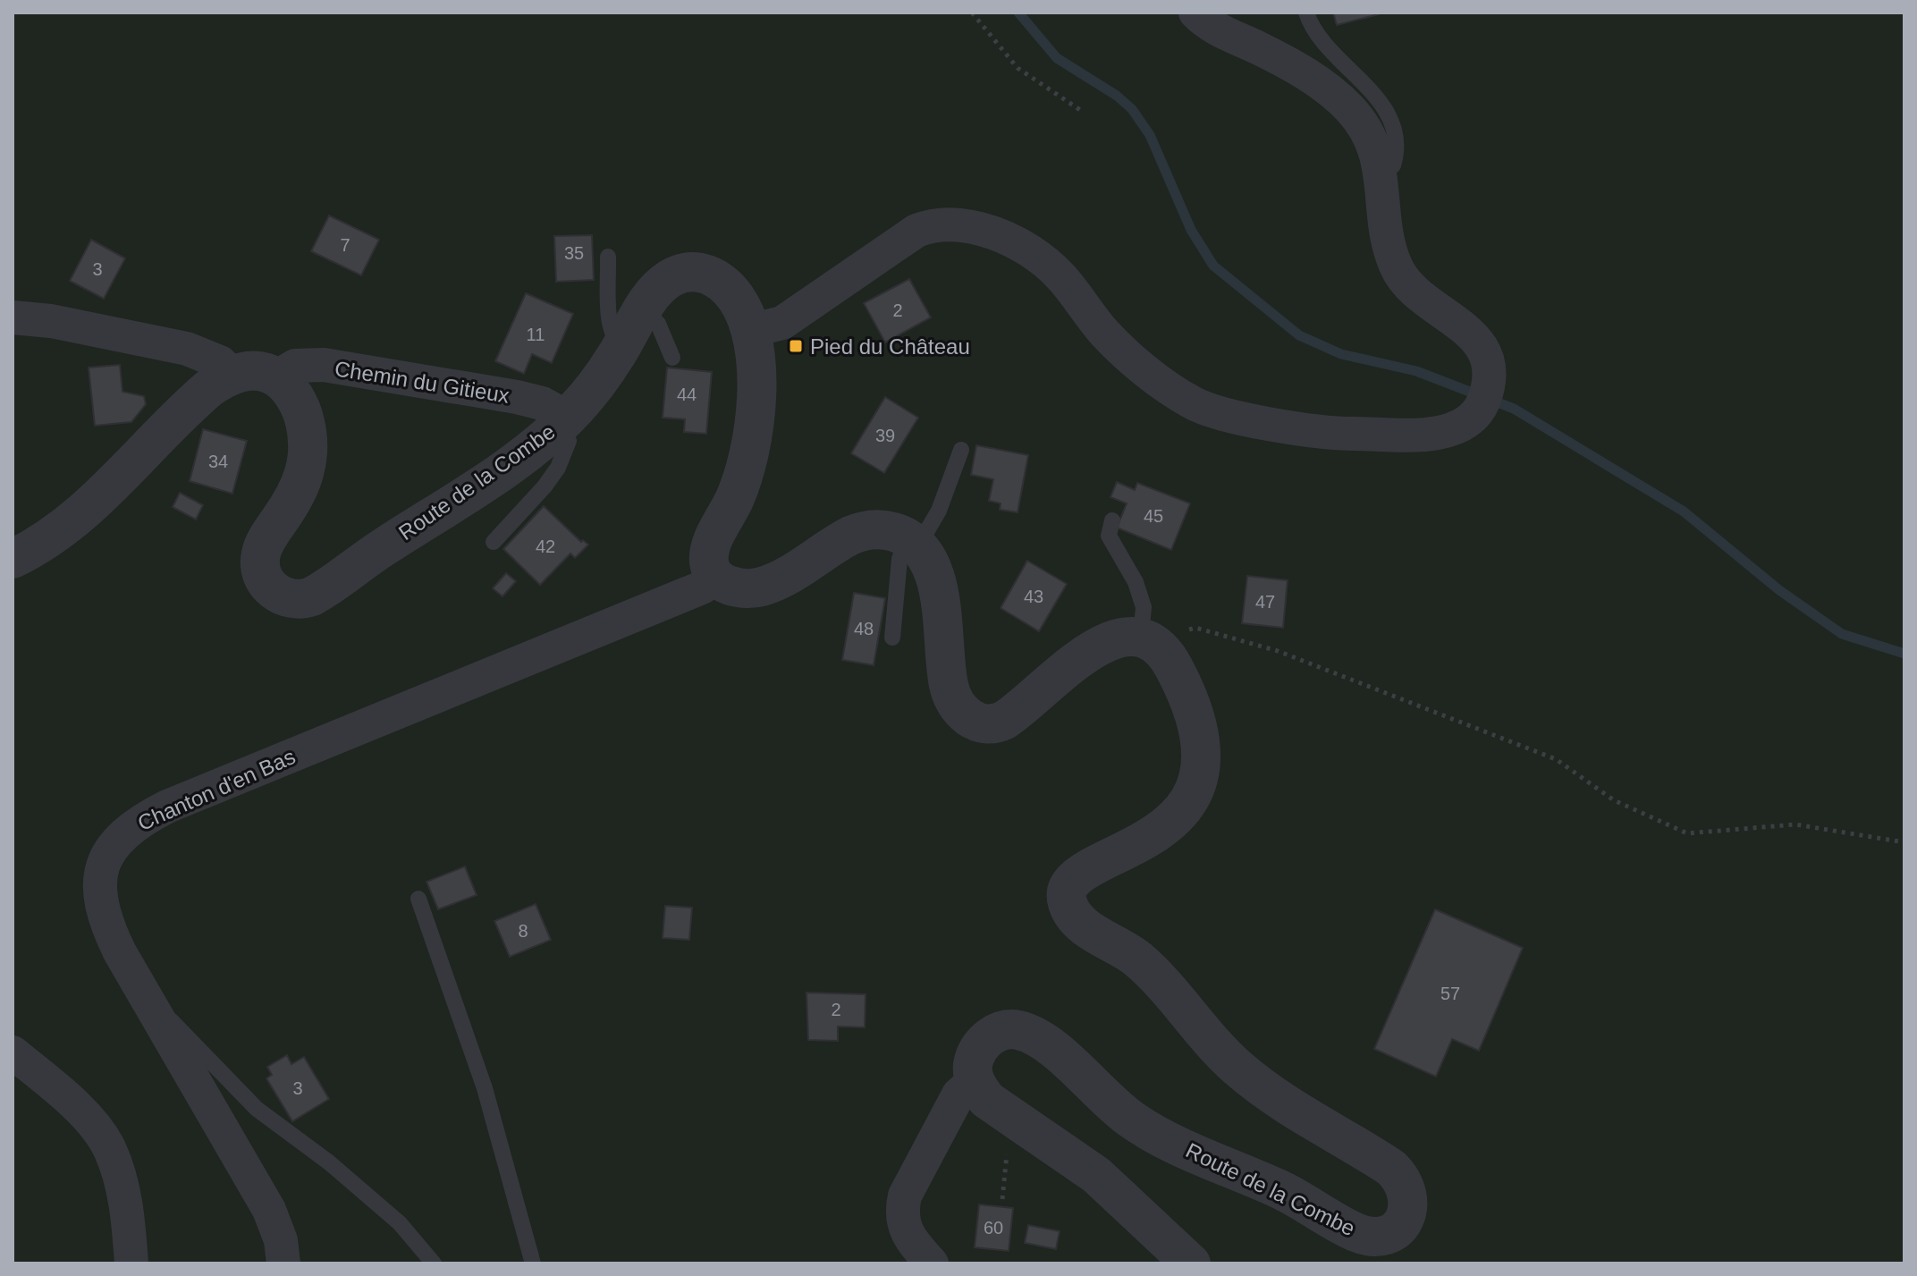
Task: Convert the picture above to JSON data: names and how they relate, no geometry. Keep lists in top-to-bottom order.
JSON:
{
  "streets": {
    "street": ["Chemin du Gitieux", "Route de la Combe", "Chanton d'en Bas"]
  },
  "crossings": [
    ["Chemin du Gitieux", "Route de la Combe"],
    ["Route de la Combe", "Chanton d'en Bas"]
  ],
  "places": {
    "transit": ["Pied du Château"]
  },
  "house_numbers": [
    "7",
    "35",
    "3",
    "2",
    "11",
    "44",
    "39",
    "34",
    "45",
    "42",
    "43",
    "47",
    "48",
    "8",
    "57",
    "2",
    "3",
    "60"
  ]
}
